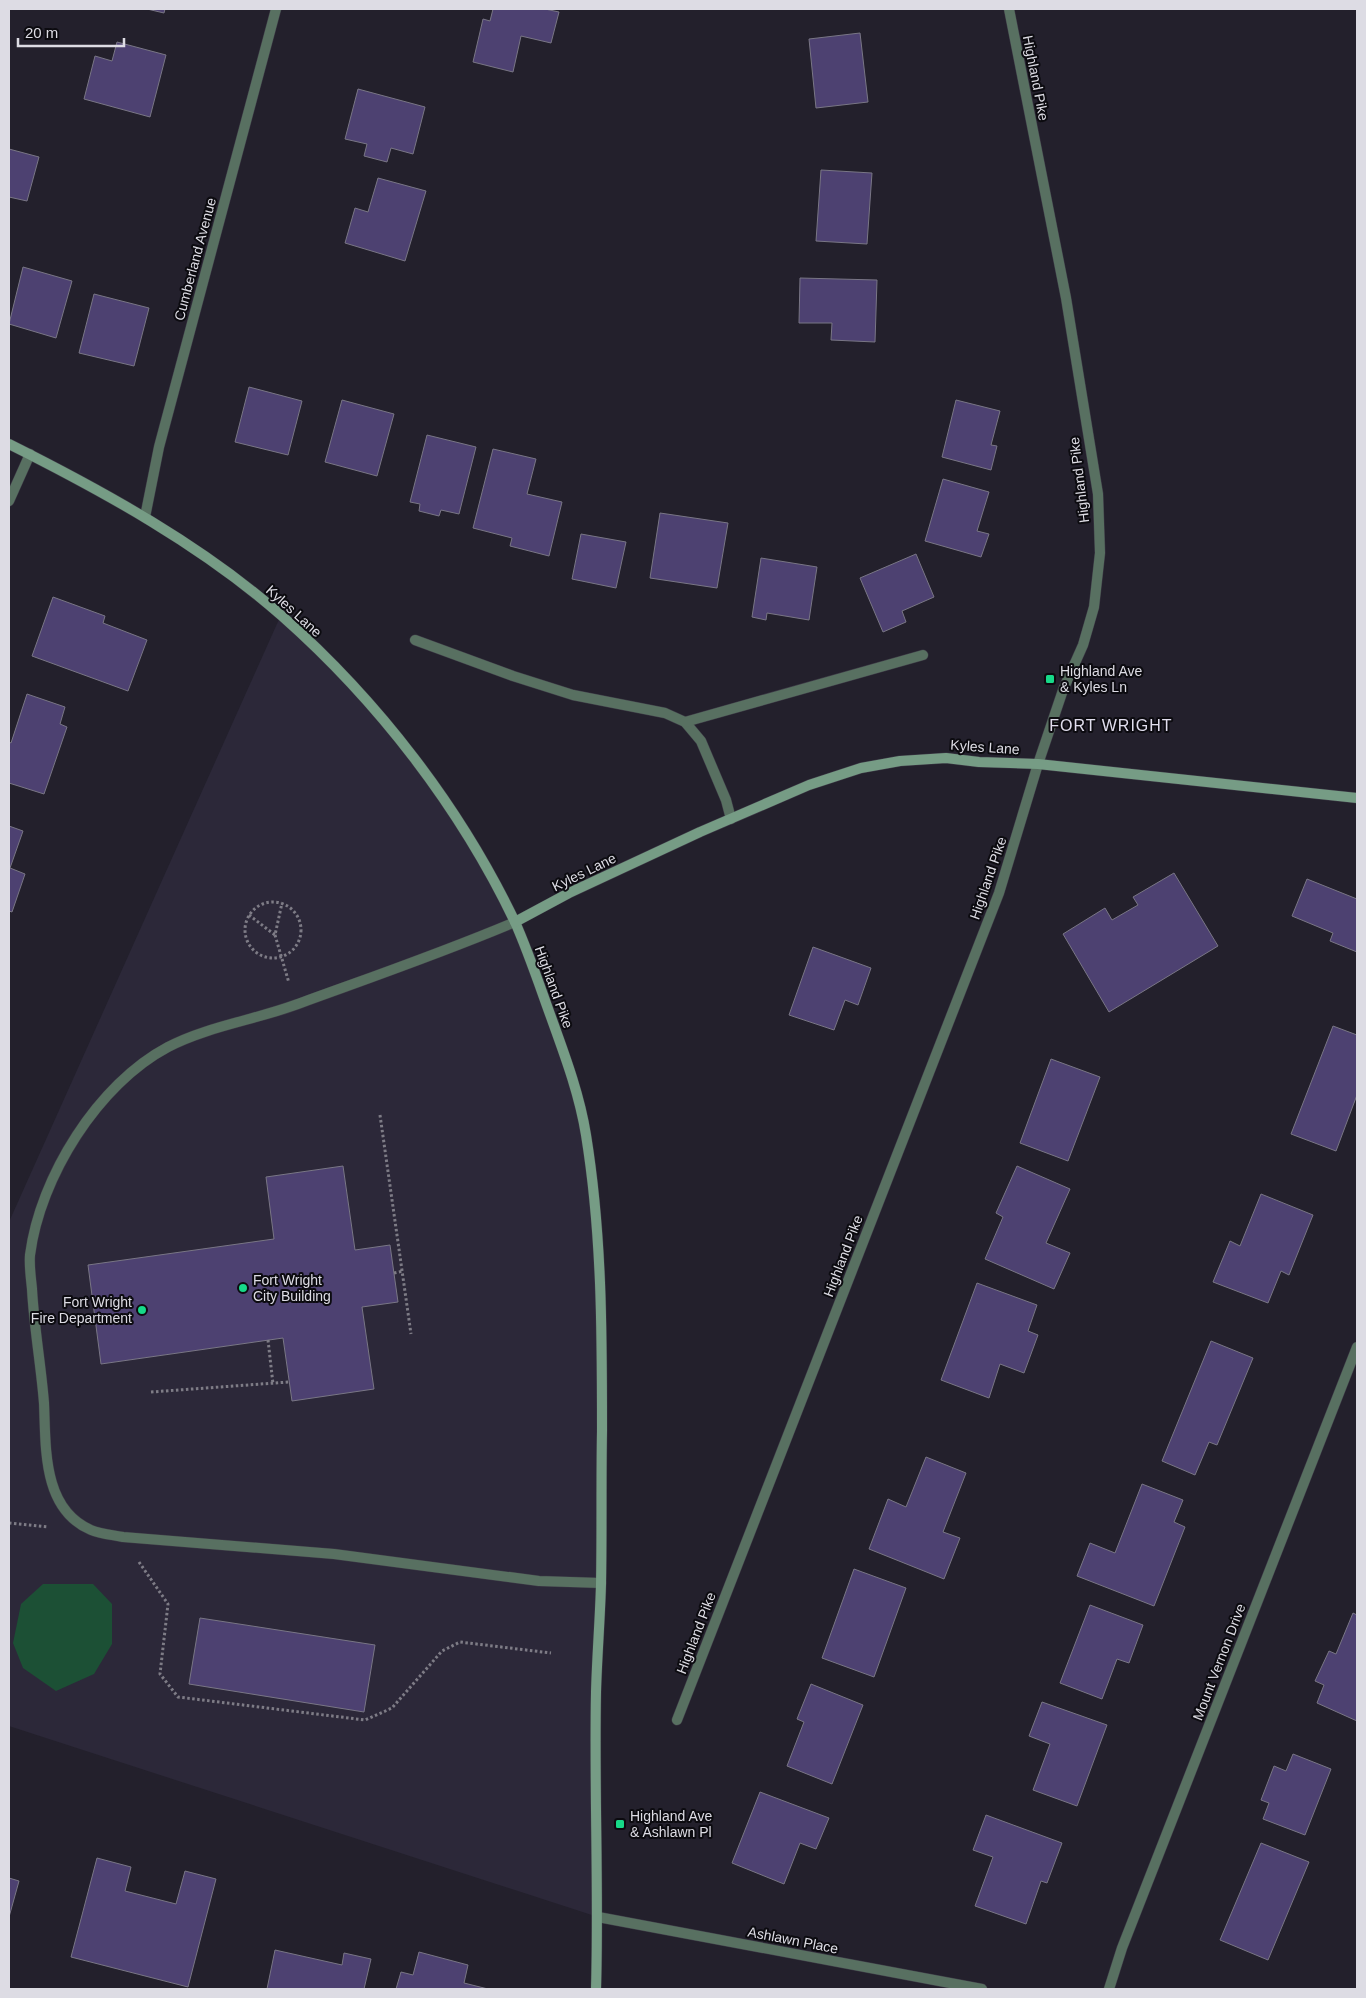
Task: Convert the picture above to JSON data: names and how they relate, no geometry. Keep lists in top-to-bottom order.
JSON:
{
  "streets": {
    "main road": ["Highland Pike", "Kyles Lane"],
    "street": ["Cumberland Avenue", "Mount Vernon Drive", "Ashlawn Place"]
  },
  "crossings": [
    ["Highland Pike", "Kyles Lane"],
    ["Highland Pike", "Ashlawn Place"],
    ["Cumberland Avenue", "Kyles Lane"]
  ],
  "districts": ["FORT WRIGHT"],
  "places": {
    "transit": ["Highland Ave & Kyles Ln", "Highland Ave & Ashlawn Pl"],
    "other": ["Fort Wright City Building", "Fort Wright Fire Department"]
  },
  "scale_bar": "20 m"
}
